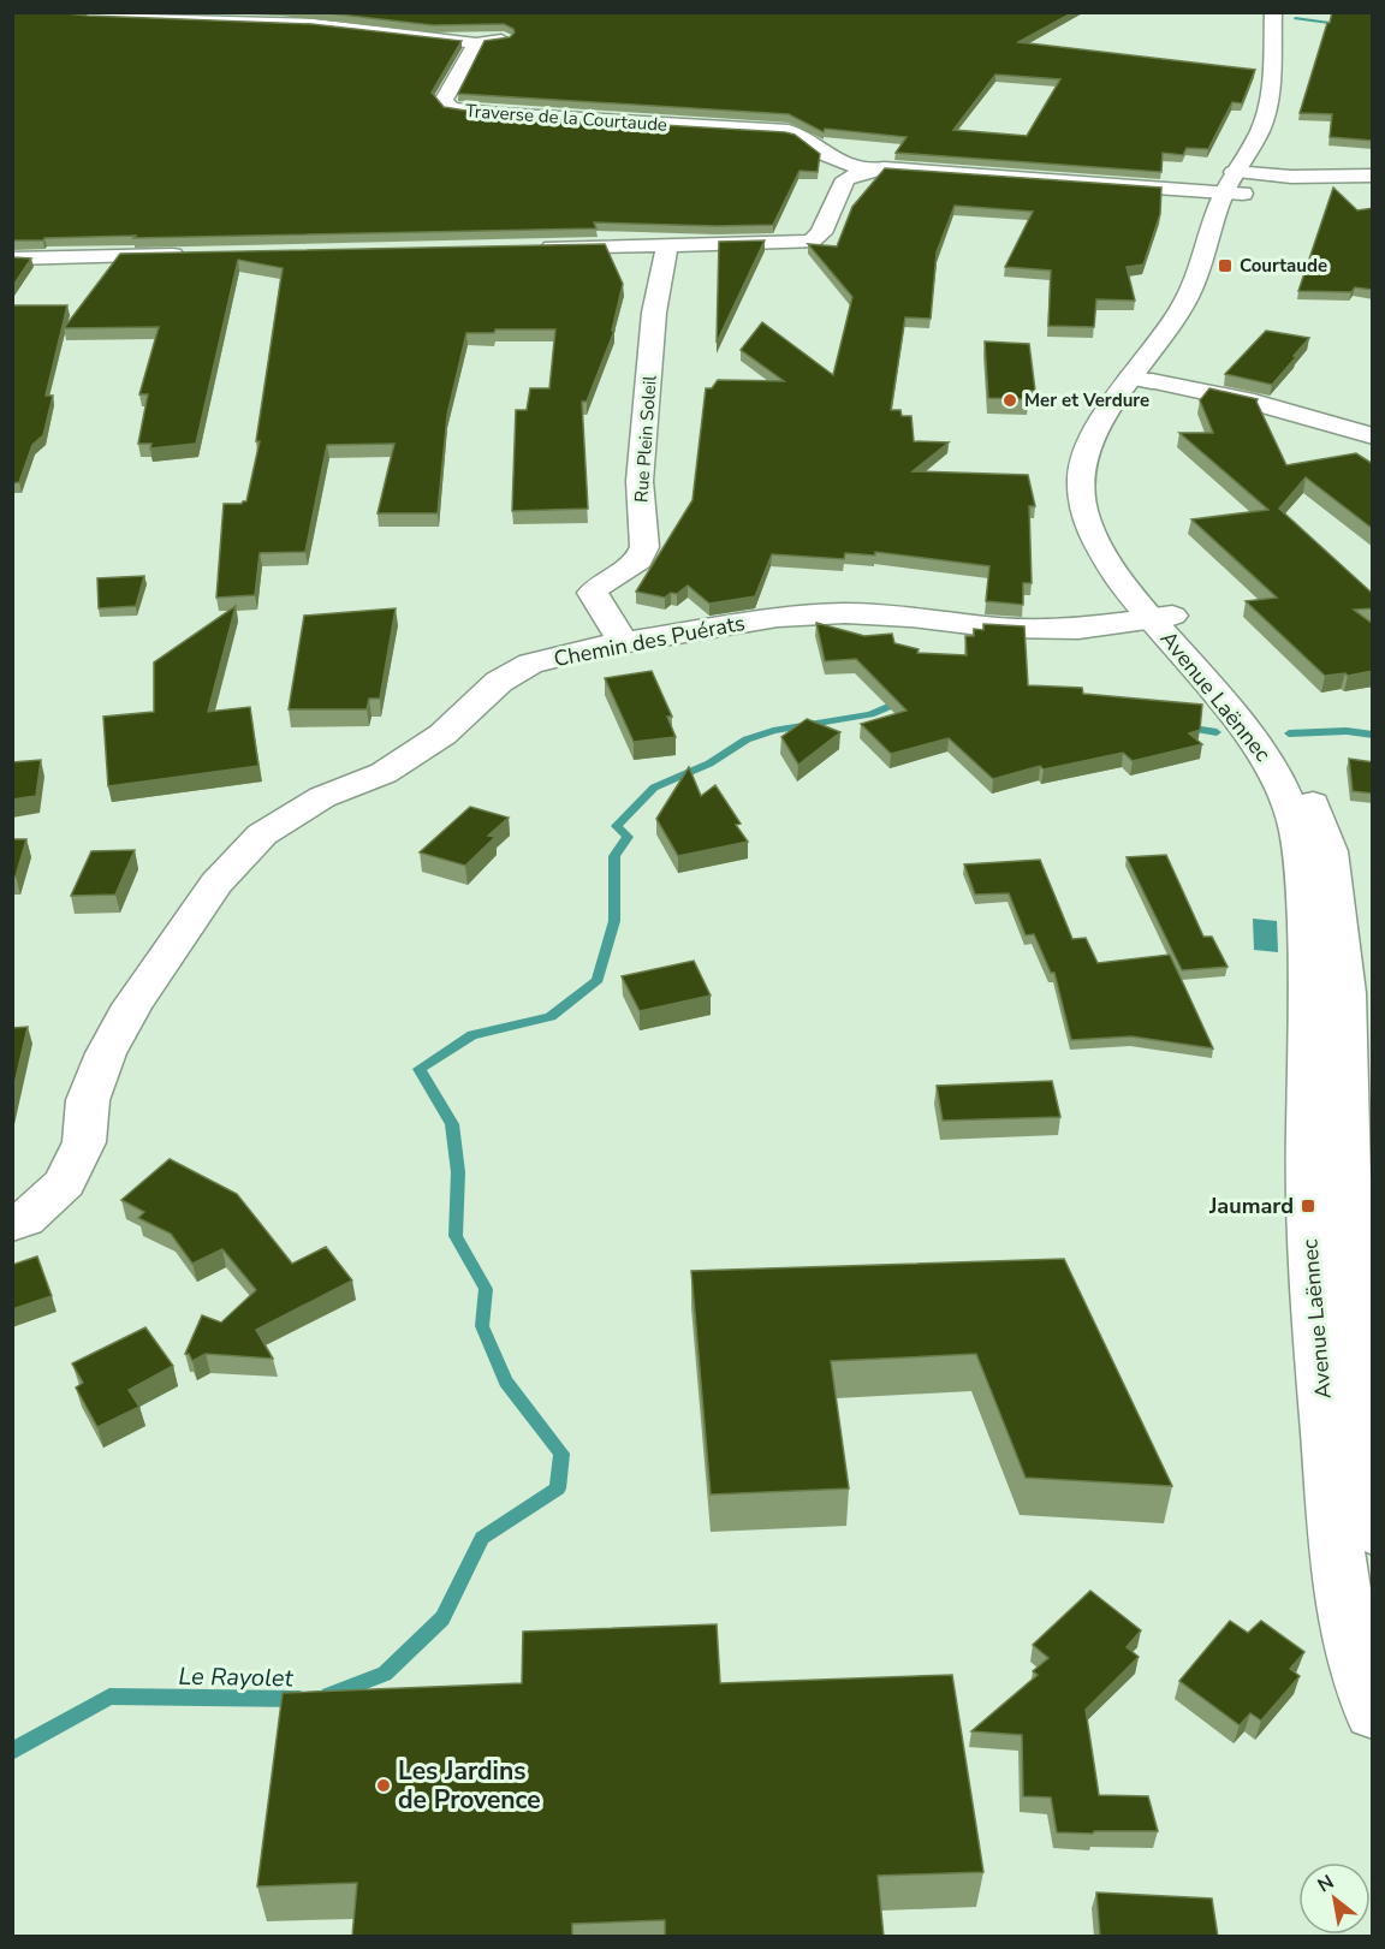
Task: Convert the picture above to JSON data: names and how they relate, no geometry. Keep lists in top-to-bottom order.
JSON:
{
  "streets": {
    "street": [
      "Traverse de la Courtaude",
      "Rue Plein Soleil",
      "Chemin des Puérats",
      "Avenue Laënnec"
    ]
  },
  "crossings": [
    ["Rue Plein Soleil", "Chemin des Puérats"],
    ["Chemin des Puérats", "Avenue Laënnec"]
  ],
  "water": ["Le Rayolet"],
  "places": {
    "transit": ["Courtaude", "Jaumard"],
    "other": ["Mer et Verdure", "Les Jardins de Provence"]
  },
  "north": "top left"
}
